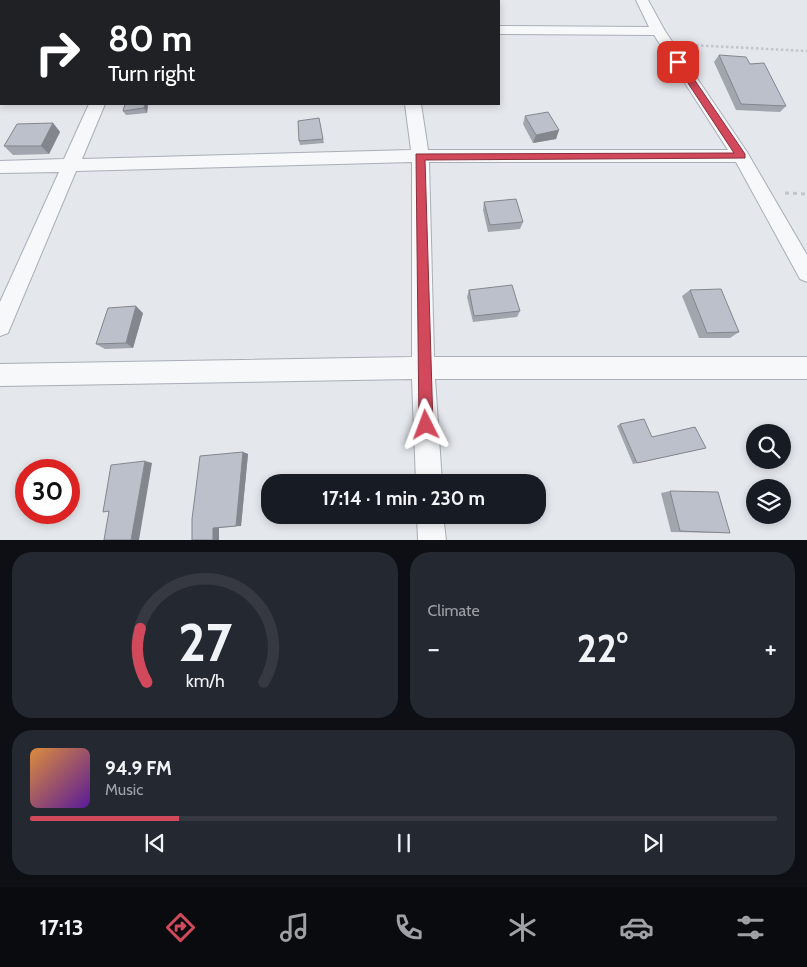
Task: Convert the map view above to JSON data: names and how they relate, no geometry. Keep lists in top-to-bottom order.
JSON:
{
  "page": {
    "turn": ["80 m", "Turn right"],
    "limit": "30",
    "trip": "17:14 · 1 min · 230 m",
    "tile": "Climate",
    "heat": ["−", "22°", "+"],
    "song": ["94.9 FM", "Music"],
    "tabs": "17:13",
    "gauge": ["27", "km/h"]
  }
}
